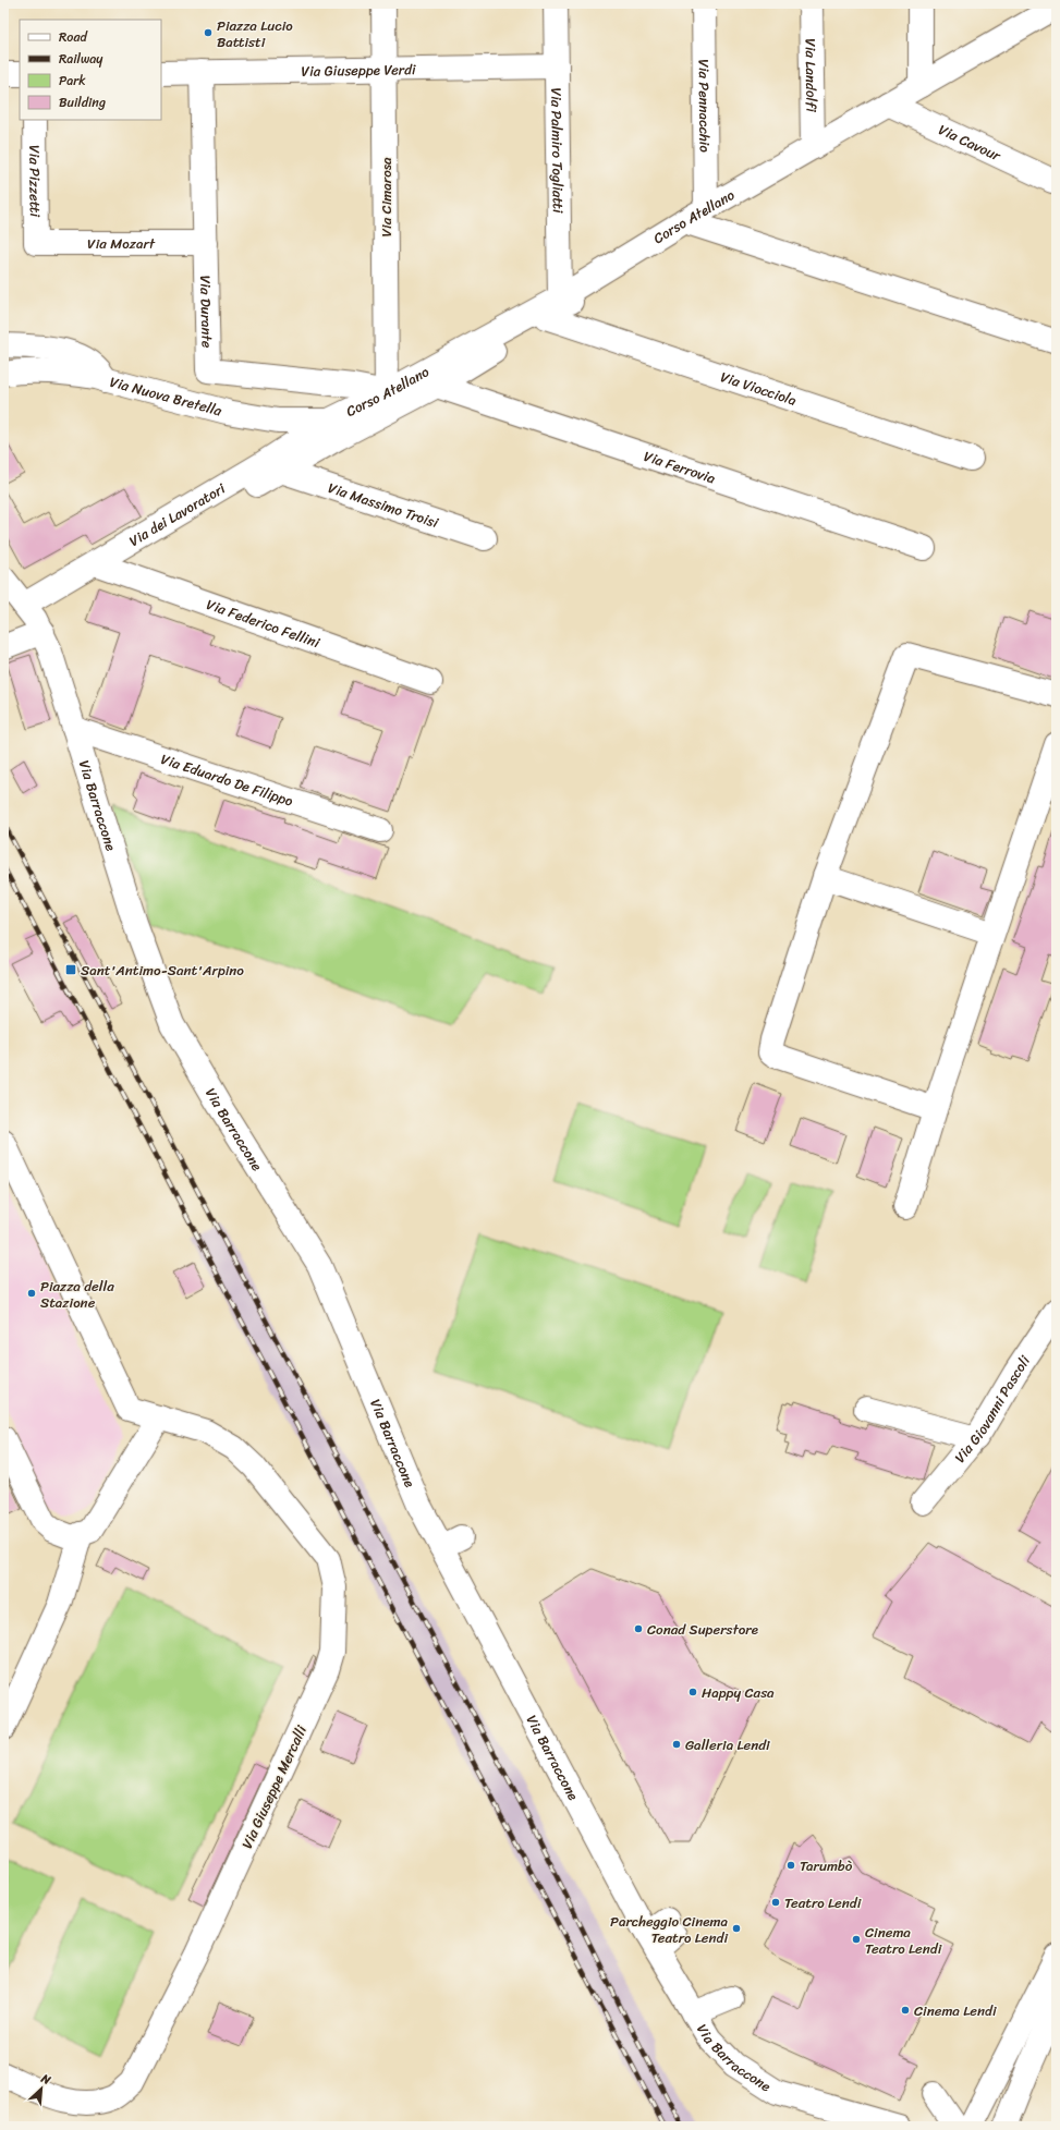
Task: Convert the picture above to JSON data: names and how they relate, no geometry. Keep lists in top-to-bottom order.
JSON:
{
  "streets": {
    "street": [
      "Via Giuseppe Verdi",
      "Via Landolfi",
      "Via Pennacchio",
      "Via Cavour",
      "Via Palmiro Togliatti",
      "Via Pizzetti",
      "Via Cimarosa",
      "Corso Atellano",
      "Via Mozart",
      "Via Durante",
      "Via Viocciola",
      "Via Nuova Bretella",
      "Via Ferrovia",
      "Via Massimo Troisi",
      "Via dei Lavoratori",
      "Via Federico Fellini",
      "Via Eduardo De Filippo",
      "Via Barraccone",
      "Via Giovanni Pascoli",
      "Via Giuseppe Mercalli"
    ]
  },
  "crossings": [
    ["Via Giuseppe Verdi", "Via Palmiro Togliatti"],
    ["Via Giuseppe Verdi", "Via Cimarosa"],
    ["Via Giuseppe Verdi", "Via Durante"],
    ["Via Landolfi", "Corso Atellano"],
    ["Via Pennacchio", "Corso Atellano"],
    ["Via Cavour", "Corso Atellano"],
    ["Via Palmiro Togliatti", "Corso Atellano"],
    ["Via Palmiro Togliatti", "Via Viocciola"],
    ["Via Pizzetti", "Via Mozart"],
    ["Via Cimarosa", "Corso Atellano"],
    ["Via Cimarosa", "Via Durante"],
    ["Corso Atellano", "Via Durante"],
    ["Corso Atellano", "Via Nuova Bretella"],
    ["Corso Atellano", "Via dei Lavoratori"],
    ["Via Mozart", "Via Durante"],
    ["Via Nuova Bretella", "Via dei Lavoratori"],
    ["Via dei Lavoratori", "Via Federico Fellini"],
    ["Via dei Lavoratori", "Via Barraccone"],
    ["Via Eduardo De Filippo", "Via Barraccone"]
  ],
  "places": {
    "other": [
      "Piazza Lucio Battisti",
      "Piazza della Stazione",
      "Conad Superstore",
      "Happy Casa",
      "Galleria Lendi",
      "Tarumbò",
      "Teatro Lendi",
      "Parcheggio Cinema Teatro Lendi",
      "Cinema Teatro Lendi",
      "Cinema Lendi"
    ],
    "transit": ["Sant'Antimo-Sant'Arpino"]
  },
  "legend": [
    "Road",
    "Railway",
    "Park",
    "Building"
  ],
  "north": "top right"
}
